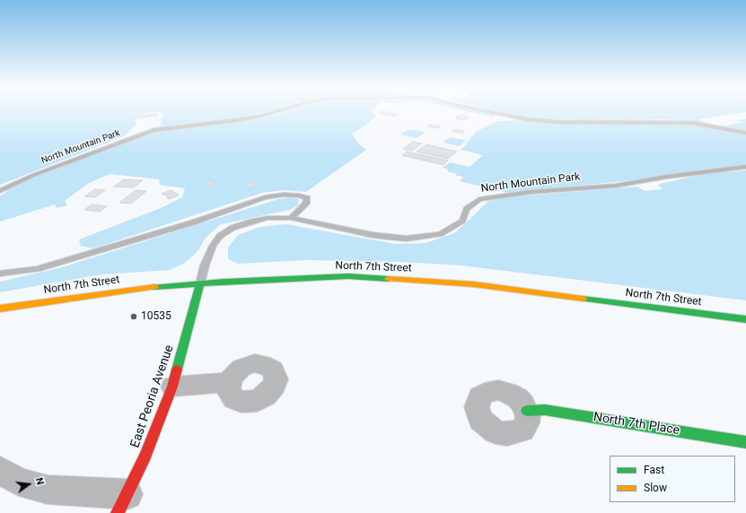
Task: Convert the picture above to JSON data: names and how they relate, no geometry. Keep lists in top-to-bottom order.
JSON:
{
  "streets": {
    "main road": ["North 7th Street", "East Peoria Avenue", "North 7th Place"],
    "lane": ["North Mountain Park"]
  },
  "crossings": [
    ["North Mountain Park", "North 7th Street"],
    ["North Mountain Park", "East Peoria Avenue"],
    ["North 7th Street", "East Peoria Avenue"]
  ],
  "places": ["10535"],
  "legend": ["Fast", "Slow"],
  "north": "right"
}
